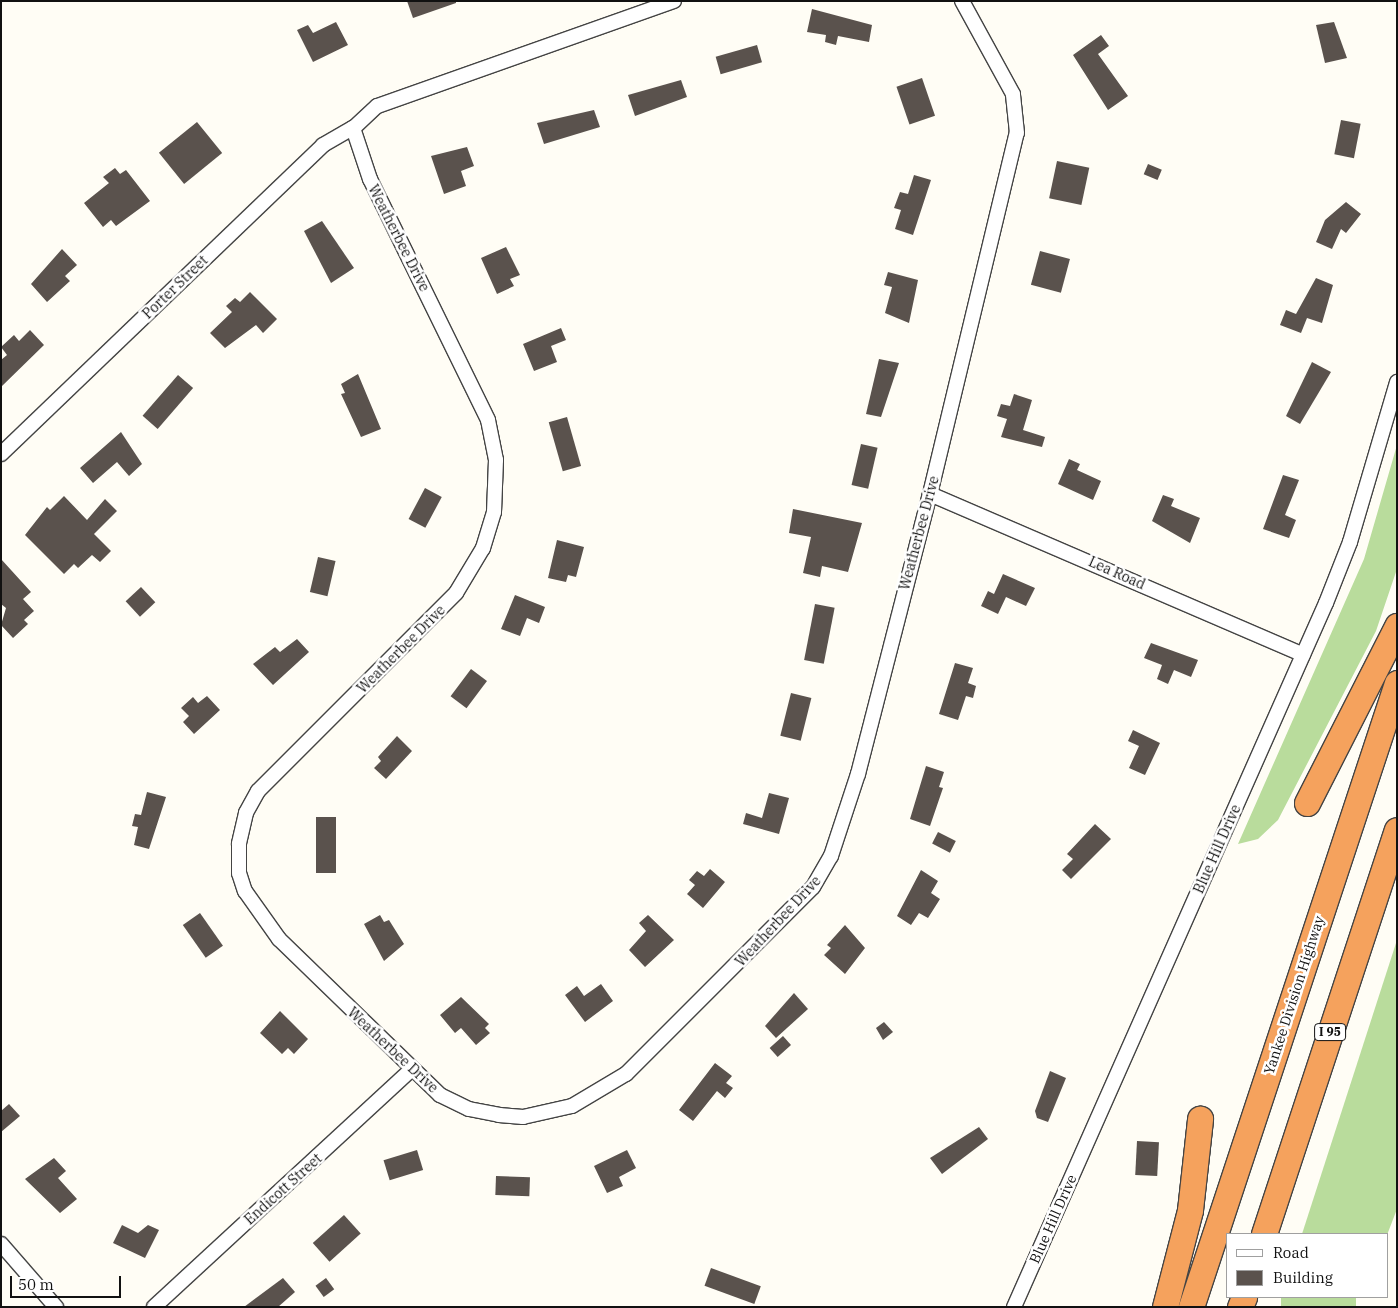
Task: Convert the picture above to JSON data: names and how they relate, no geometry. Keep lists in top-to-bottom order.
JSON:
{
  "streets": {
    "highway": ["Yankee Division Highway", "I 95"],
    "street": [
      "Weatherbee Drive",
      "Porter Street",
      "Lea Road",
      "Blue Hill Drive",
      "Endicott Street"
    ]
  },
  "crossings": [
    ["Weatherbee Drive", "Porter Street"],
    ["Weatherbee Drive", "Lea Road"],
    ["Weatherbee Drive", "Endicott Street"],
    ["Lea Road", "Blue Hill Drive"]
  ],
  "legend": ["Road", "Building"],
  "scale_bar": "50 m"
}
